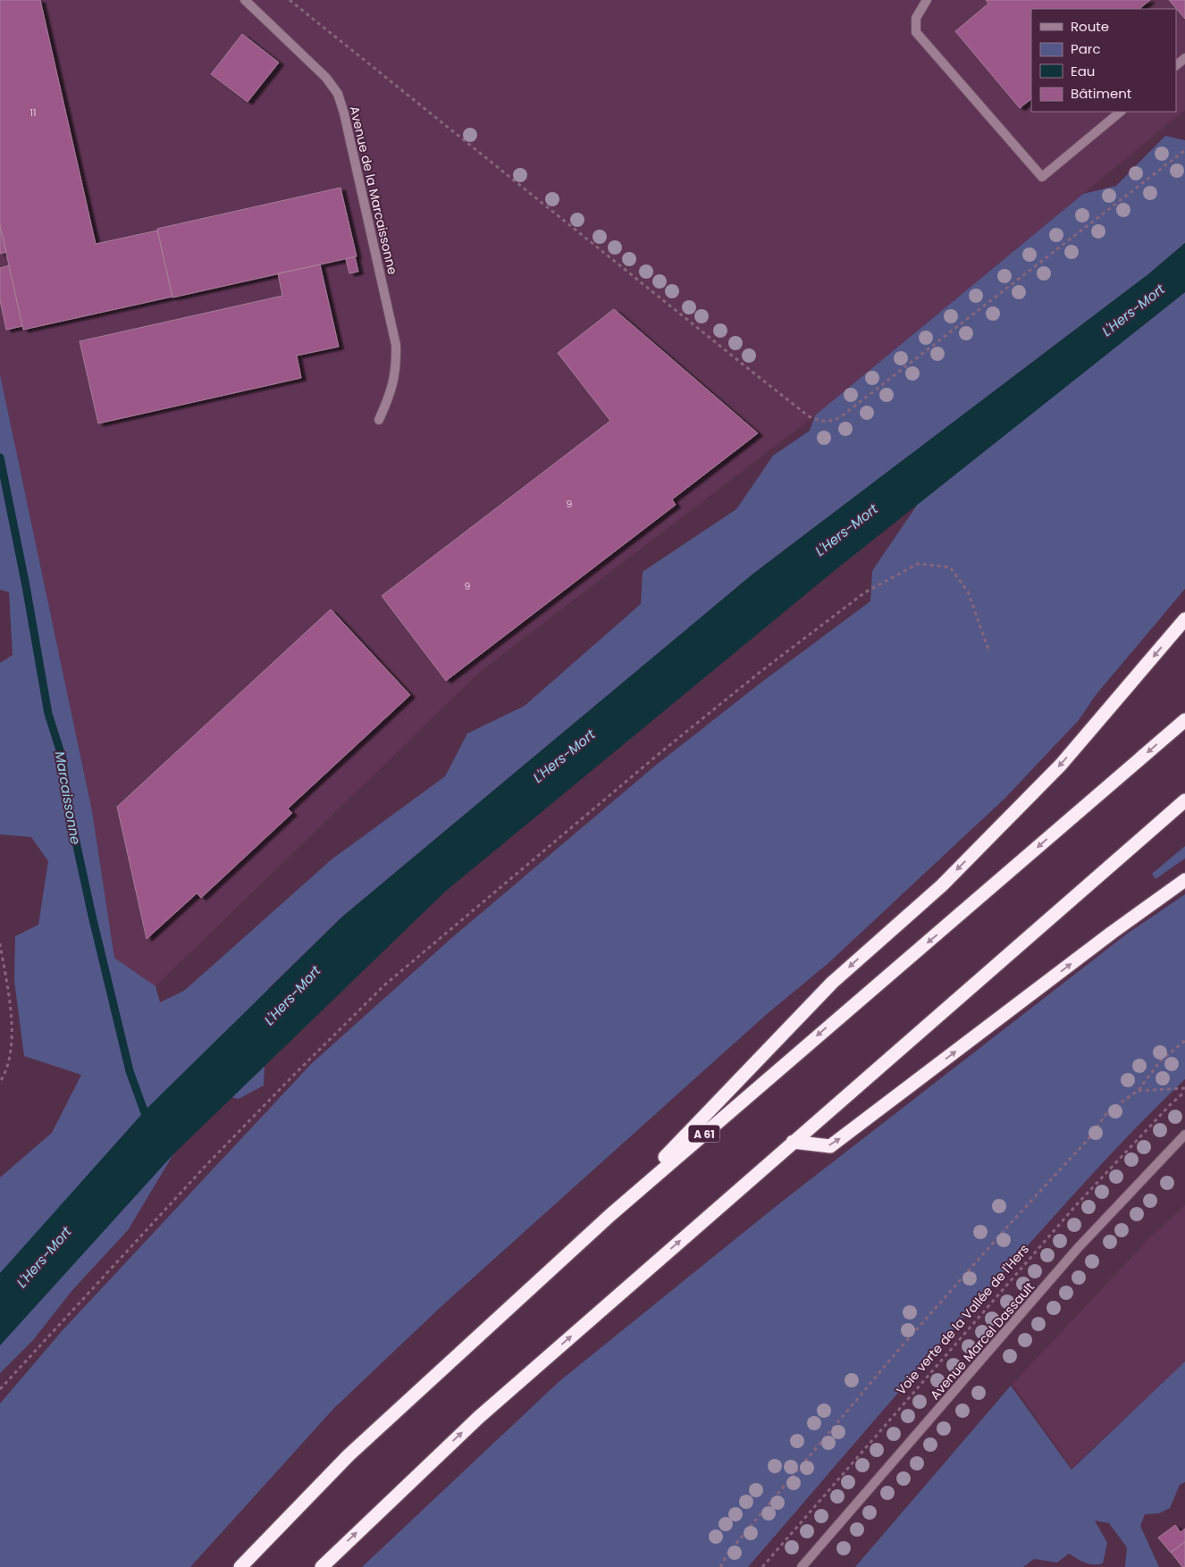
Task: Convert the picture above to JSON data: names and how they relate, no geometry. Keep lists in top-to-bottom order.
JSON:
{
  "streets": {
    "highway": ["A 61"],
    "street": ["Avenue de la Marcaissonne", "Avenue Marcel Dassault"],
    "path": ["Voie verte de la Vallée de l'Hers"]
  },
  "water": ["L'Hers-Mort", "Marcaissonne"],
  "house_numbers": ["11", "9", "9"],
  "legend": [
    "Route",
    "Parc",
    "Eau",
    "Bâtiment"
  ]
}
